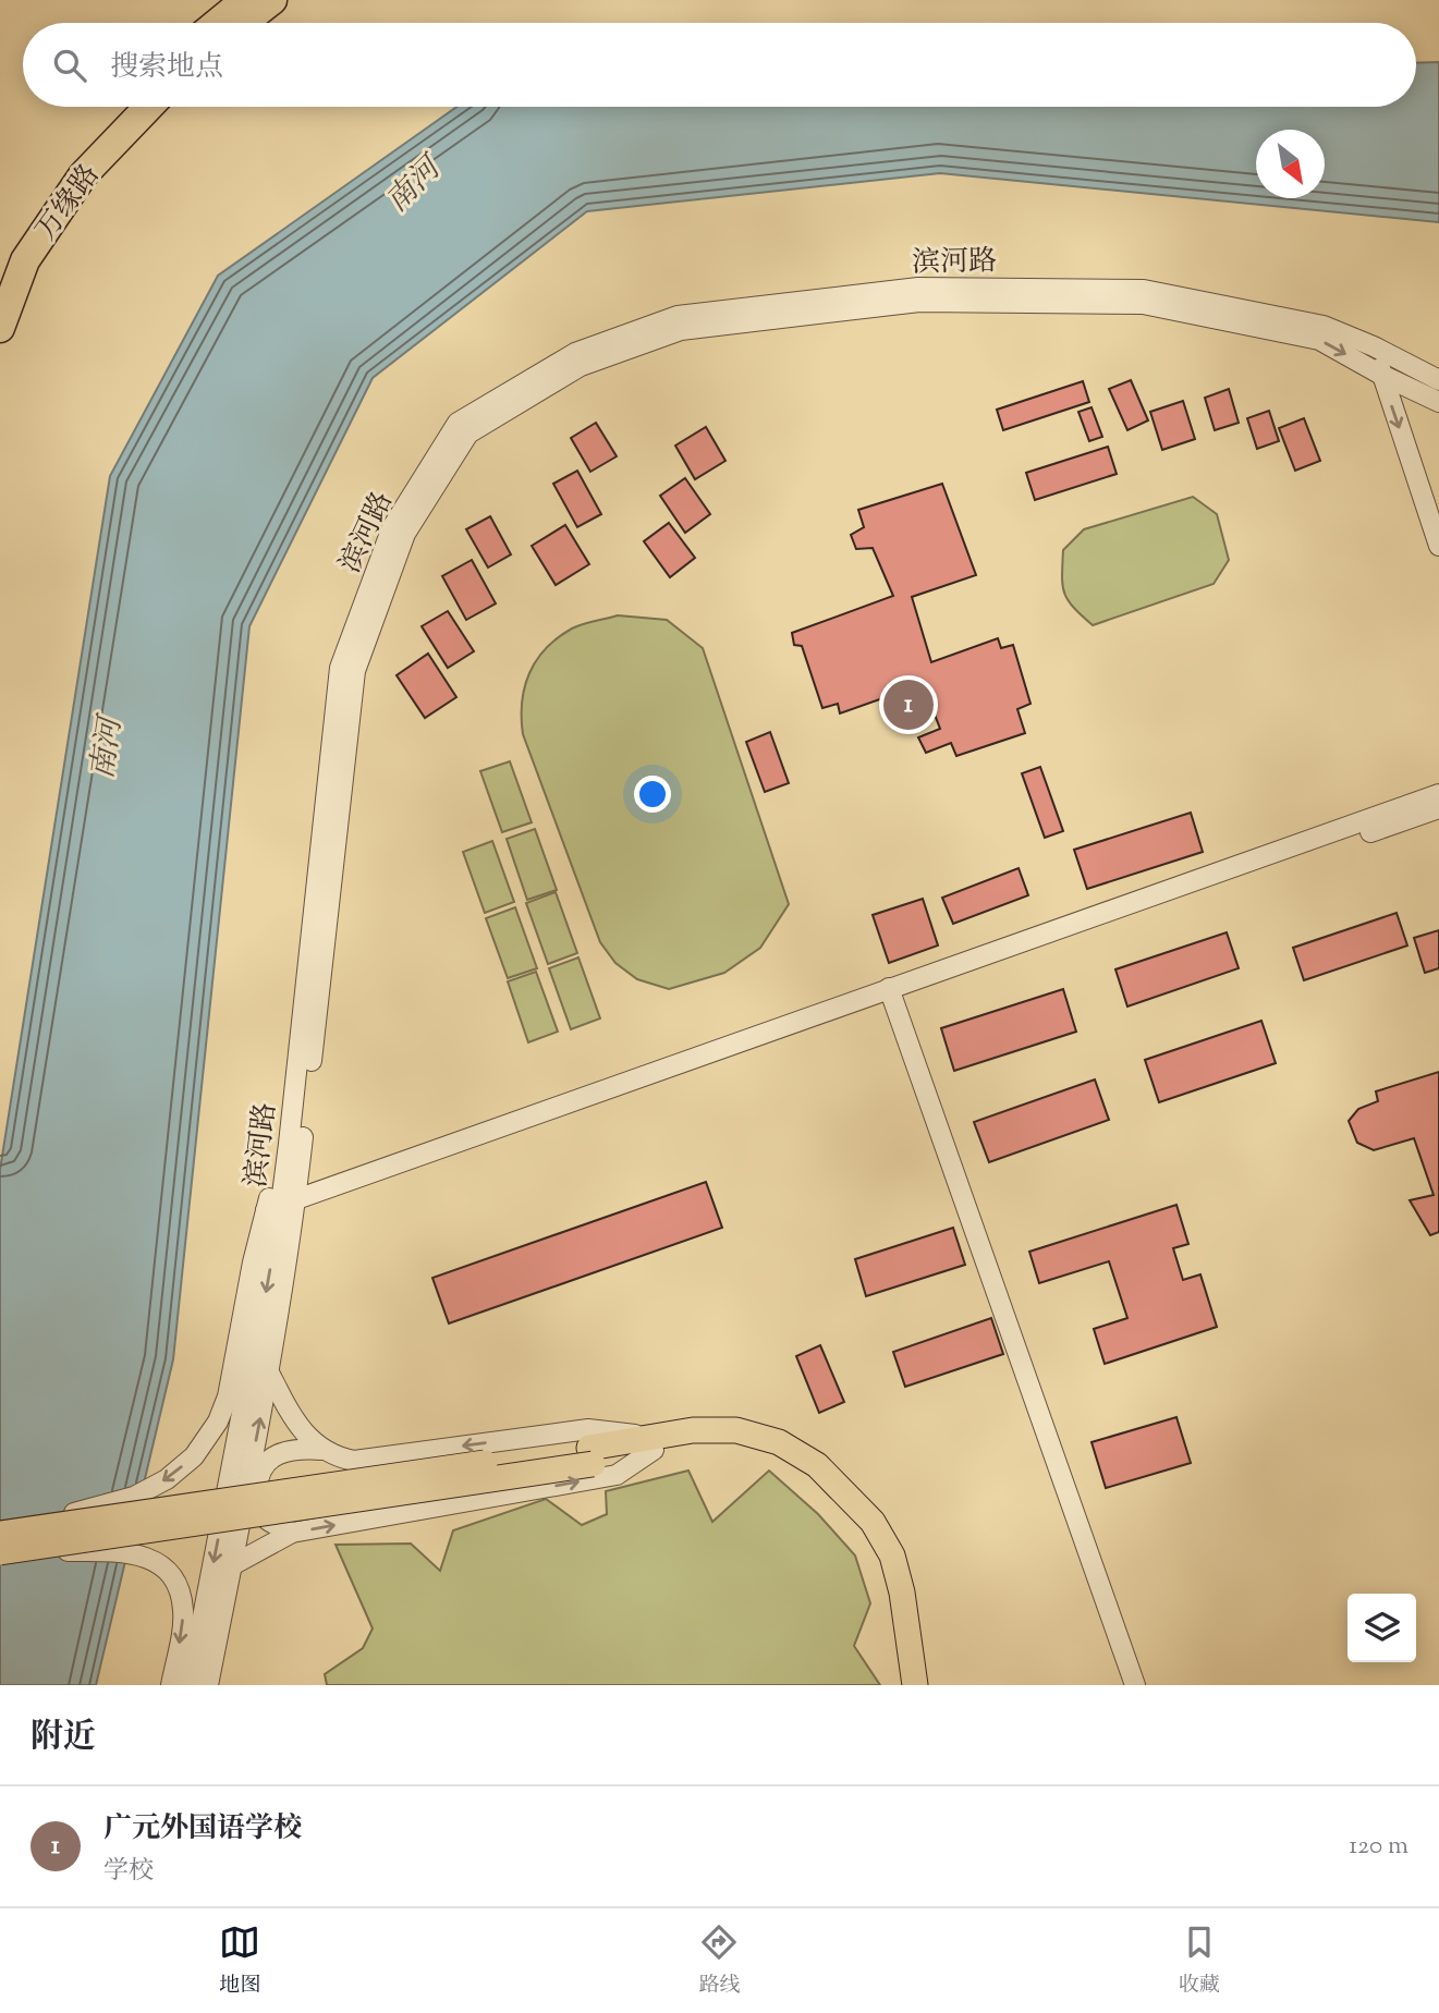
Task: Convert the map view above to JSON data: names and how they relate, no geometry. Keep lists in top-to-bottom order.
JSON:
{
  "streets": {
    "highway": ["万缘路"],
    "street": ["滨河路"]
  },
  "water": ["南河"],
  "north": "bottom right",
  "page": {
    "search": "搜索地点",
    "pins": "1",
    "heading": "附近",
    "list": [
      {
        "mark": "1",
        "name": "广元外国语学校",
        "note": "学校",
        "value": "120 m"
      }
    ],
    "nav": ["地图", "路线", "收藏"]
  }
}
